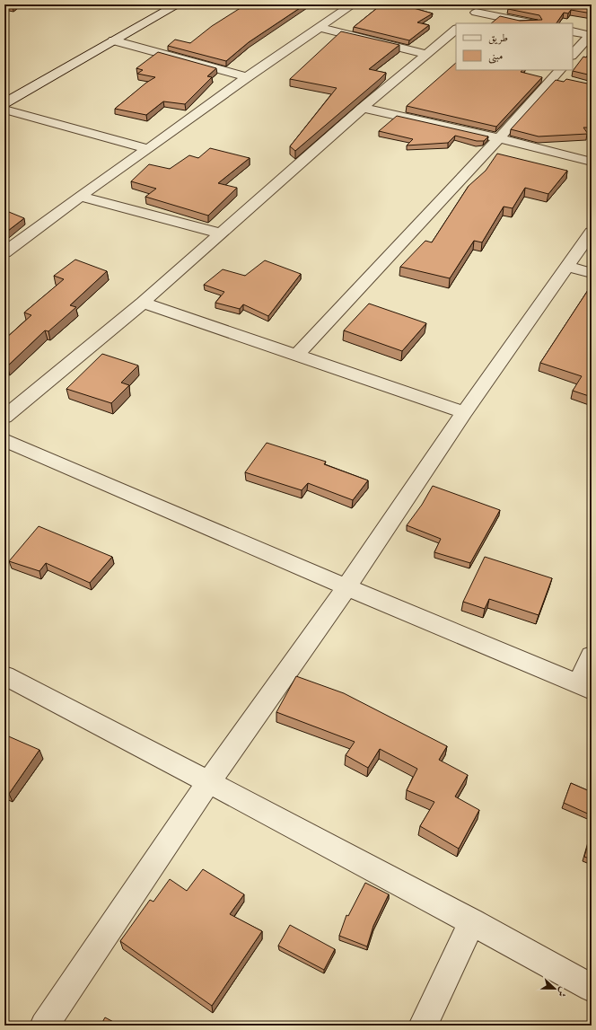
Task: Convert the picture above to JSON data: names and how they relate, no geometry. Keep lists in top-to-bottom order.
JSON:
{
  "legend": ["طريق", "مبنى"],
  "north": "right"
}
